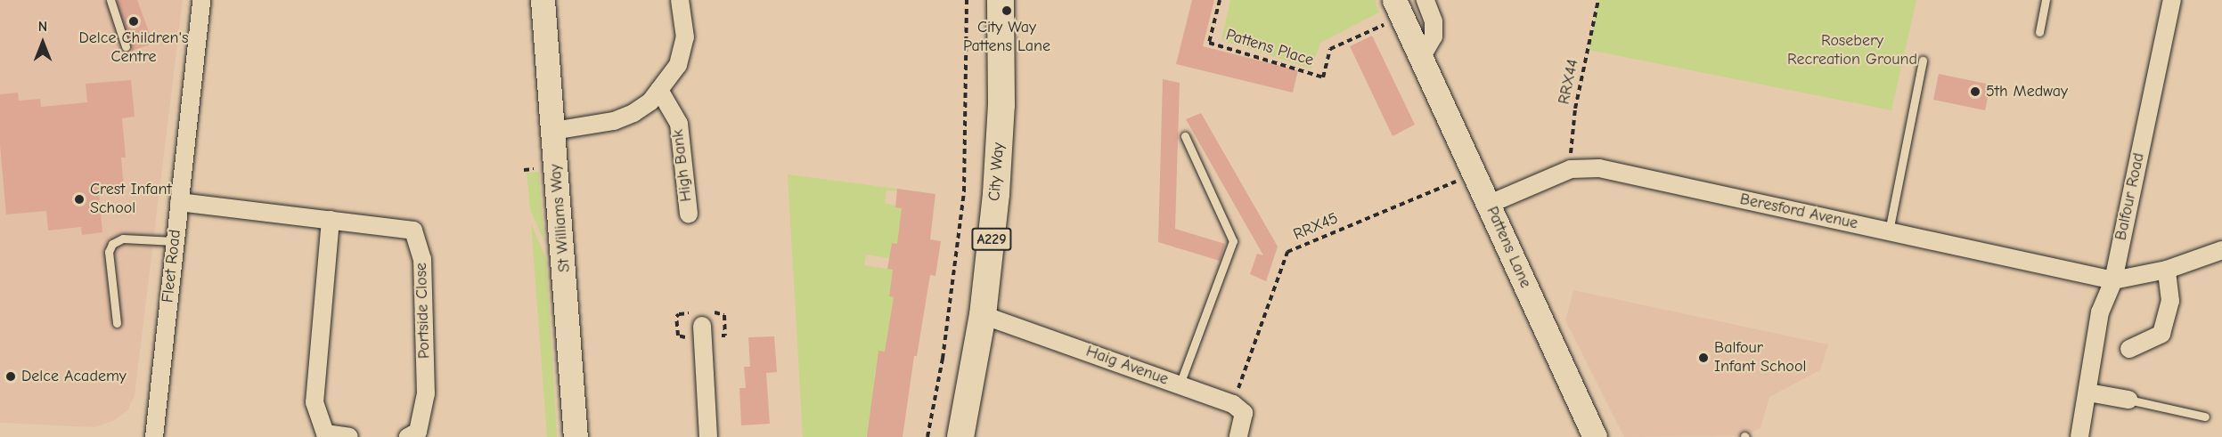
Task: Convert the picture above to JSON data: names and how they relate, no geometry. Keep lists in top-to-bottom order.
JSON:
{
  "streets": {
    "main road": ["City Way", "A229"],
    "street": [
      "High Bank",
      "Balfour Road",
      "Beresford Avenue",
      "St Williams Way",
      "Pattens Lane",
      "Fleet Road",
      "Portside Close",
      "Haig Avenue"
    ],
    "path": ["Pattens Place", "RRX44", "RRX45"]
  },
  "crossings": [
    ["Pattens Place", "Pattens Lane"],
    ["RRX44", "Beresford Avenue"],
    ["City Way", "Haig Avenue"],
    ["Balfour Road", "Beresford Avenue"],
    ["Beresford Avenue", "Pattens Lane"],
    ["RRX45", "Pattens Lane"],
    ["RRX45", "Haig Avenue"],
    ["Fleet Road", "Portside Close"]
  ],
  "parks": ["Rosebery Recreation Ground"],
  "places": [
    "City Way Pattens Lane",
    "Delce Children's Centre",
    "5th Medway",
    "Crest Infant School",
    "Balfour Infant School",
    "Delce Academy"
  ],
  "north": "top"
}
